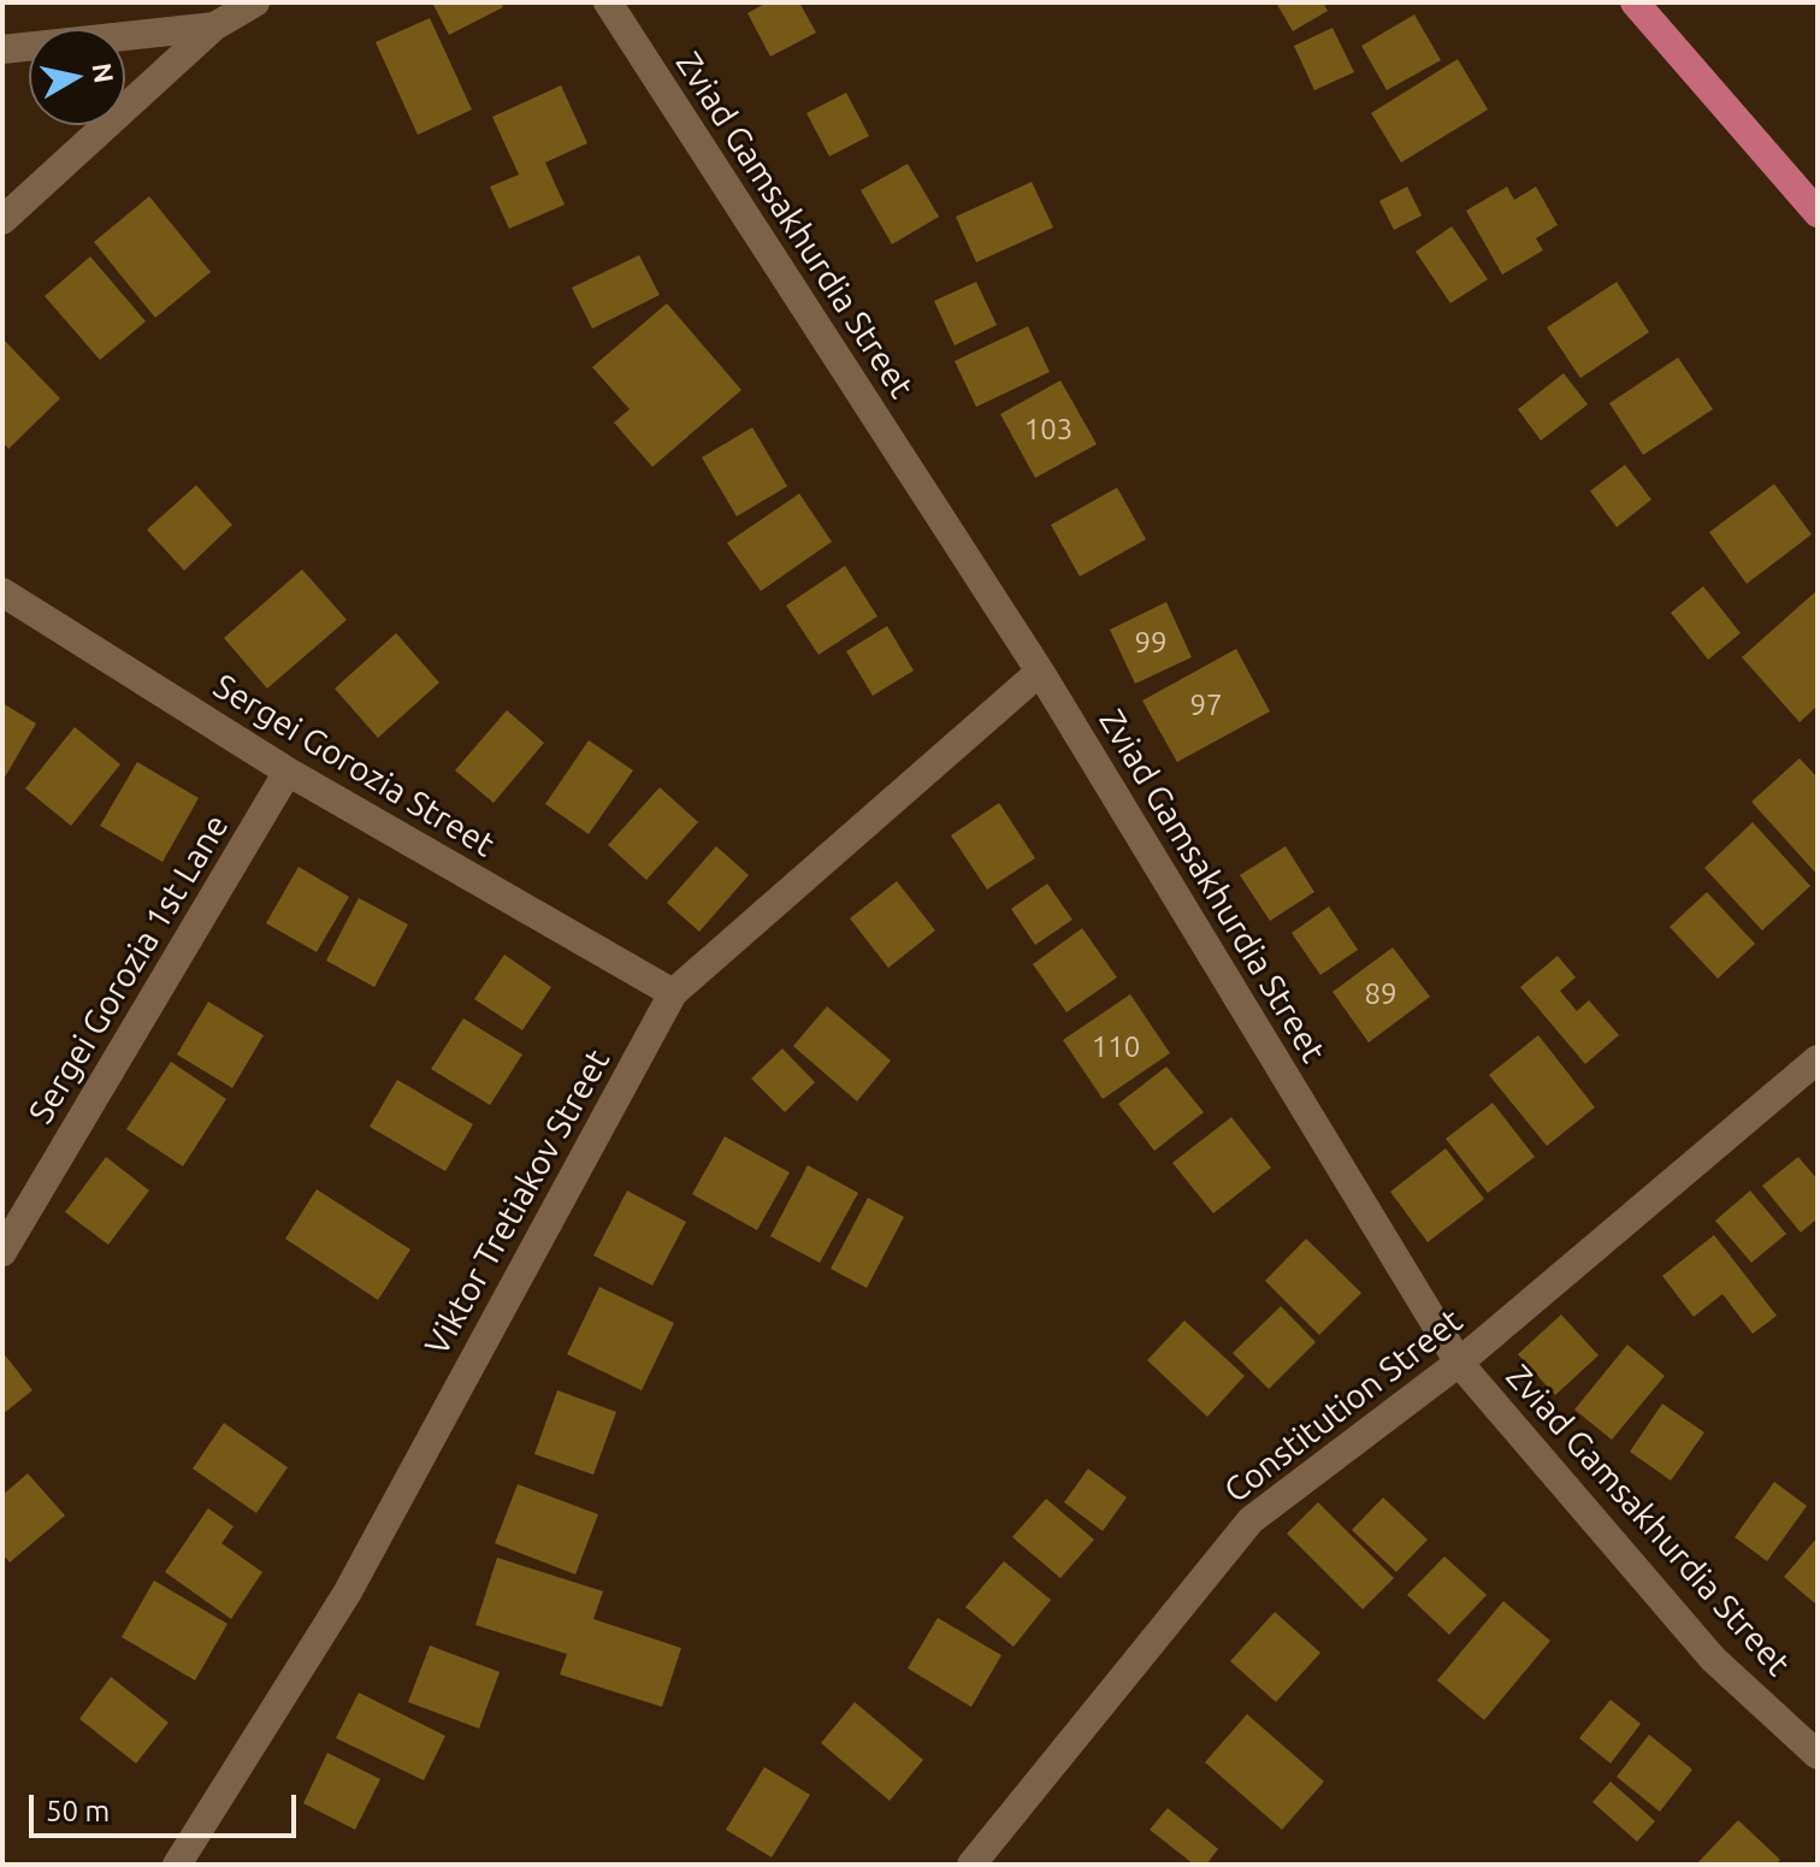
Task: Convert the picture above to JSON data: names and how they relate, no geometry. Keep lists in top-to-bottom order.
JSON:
{
  "streets": {
    "street": [
      "Zviad Gamsakhurdia Street",
      "Sergei Gorozia Street",
      "Sergei Gorozia 1st Lane",
      "Viktor Tretiakov Street",
      "Constitution Street"
    ]
  },
  "crossings": [
    ["Zviad Gamsakhurdia Street", "Viktor Tretiakov Street"],
    ["Zviad Gamsakhurdia Street", "Constitution Street"],
    ["Sergei Gorozia Street", "Sergei Gorozia 1st Lane"],
    ["Sergei Gorozia Street", "Viktor Tretiakov Street"]
  ],
  "house_numbers": [
    "103",
    "99",
    "97",
    "89",
    "110"
  ],
  "scale_bar": "50 m",
  "north": "right"
}
